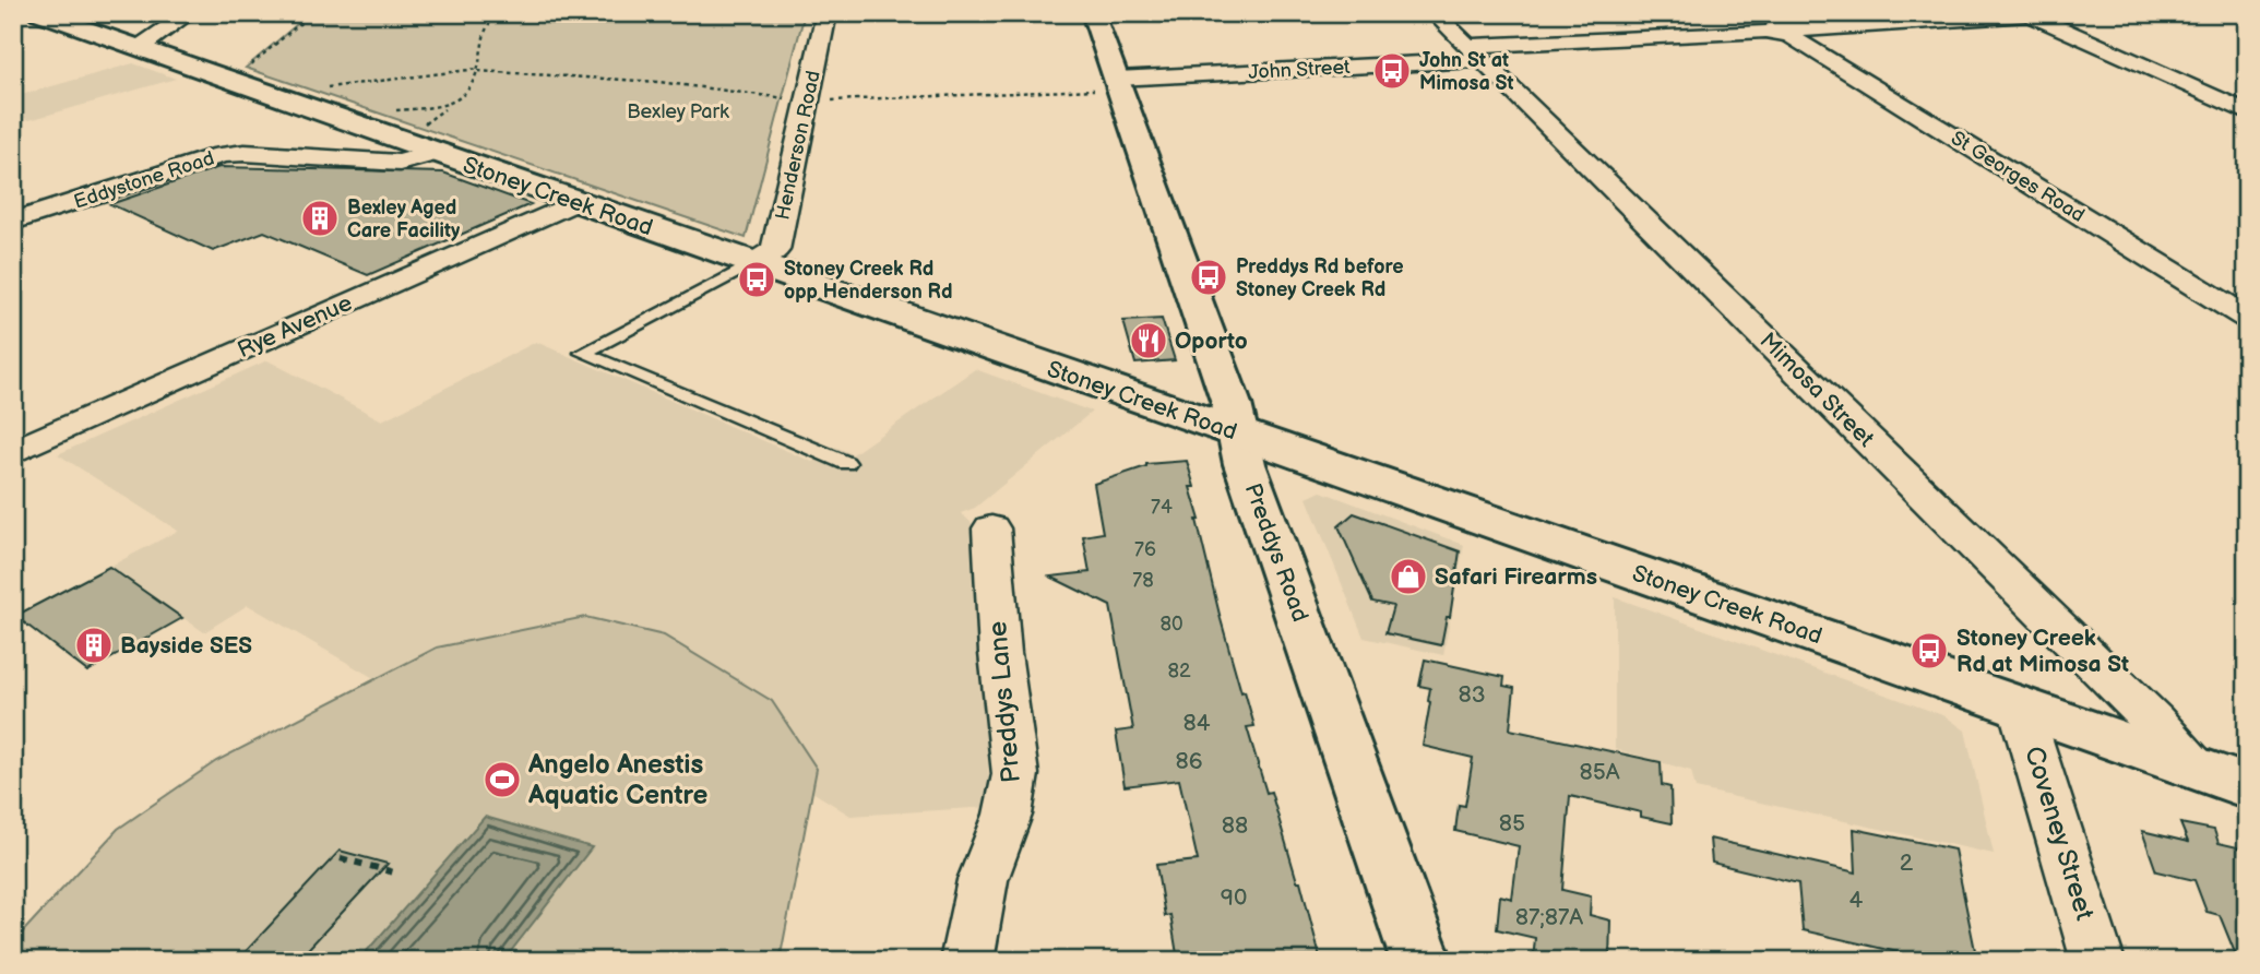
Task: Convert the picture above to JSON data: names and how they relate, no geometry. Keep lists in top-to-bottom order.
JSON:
{
  "streets": {
    "main road": ["Stoney Creek Road", "Preddys Road"],
    "street": [
      "John Street",
      "Henderson Road",
      "St Georges Road",
      "Eddystone Road",
      "Rye Avenue",
      "Mimosa Street",
      "Preddys Lane",
      "Coveney Street"
    ]
  },
  "crossings": [
    ["John Street", "St Georges Road"],
    ["John Street", "Mimosa Street"],
    ["John Street", "Preddys Road"],
    ["Henderson Road", "Stoney Creek Road"],
    ["Eddystone Road", "Stoney Creek Road"],
    ["Stoney Creek Road", "Rye Avenue"],
    ["Stoney Creek Road", "Mimosa Street"],
    ["Stoney Creek Road", "Preddys Road"],
    ["Stoney Creek Road", "Coveney Street"]
  ],
  "parks": ["Bexley Park"],
  "places": {
    "bus stop": [
      "John St at Mimosa St",
      "Preddys Rd before Stoney Creek Rd",
      "Stoney Creek Rd opp Henderson Rd",
      "Stoney Creek Rd at Mimosa St"
    ],
    "building": ["Bexley Aged Care Facility", "Bayside SES"],
    "restaurant": ["Oporto"],
    "shop": ["Safari Firearms"],
    "sports": ["Angelo Anestis Aquatic Centre"]
  },
  "house_numbers": [
    "74",
    "76",
    "78",
    "80",
    "82",
    "83",
    "84",
    "86",
    "85A",
    "85",
    "88",
    "2",
    "90",
    "4",
    "87;87A"
  ]
}
